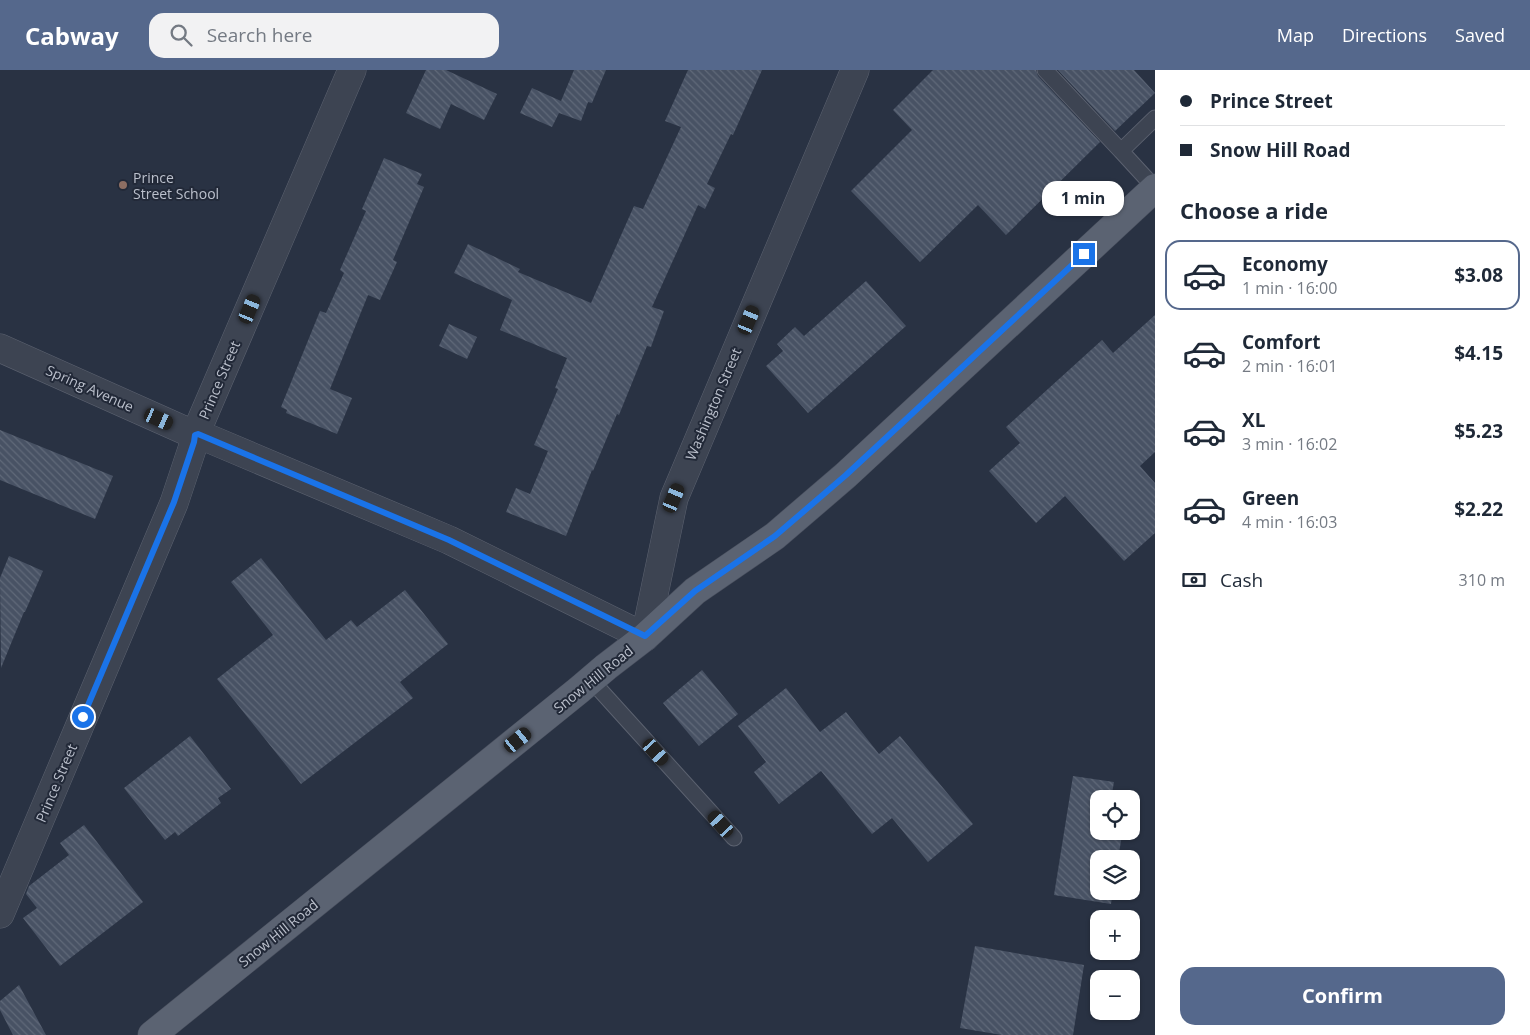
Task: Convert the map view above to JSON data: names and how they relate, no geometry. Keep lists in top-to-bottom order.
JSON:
{
  "streets": {
    "main road": ["Snow Hill Road"],
    "street": ["Prince Street", "Spring Avenue", "Washington Street"]
  },
  "crossings": [
    ["Prince Street", "Spring Avenue"],
    ["Spring Avenue", "Washington Street"],
    ["Spring Avenue", "Snow Hill Road"],
    ["Washington Street", "Snow Hill Road"]
  ],
  "places": ["Prince Street School"],
  "page": {
    "header": "Cabway",
    "search": "Search here",
    "nav": ["Map", "Directions", "Saved"],
    "banner": ["Prince Street", "Snow Hill Road"],
    "heading": "Choose a ride",
    "bubble": "1 min",
    "list": [
      {
        "name": "Economy",
        "note": "1 min · 16:00",
        "value": "$3.08"
      },
      {
        "name": "Comfort",
        "note": "2 min · 16:01",
        "value": "$4.15"
      },
      {
        "name": "XL",
        "note": "3 min · 16:02",
        "value": "$5.23"
      },
      {
        "name": "Green",
        "note": "4 min · 16:03",
        "value": "$2.22"
      }
    ],
    "pay": ["Cash", "310 m"],
    "map_buttons": ["+", "−"],
    "buttons": "Confirm"
  }
}
